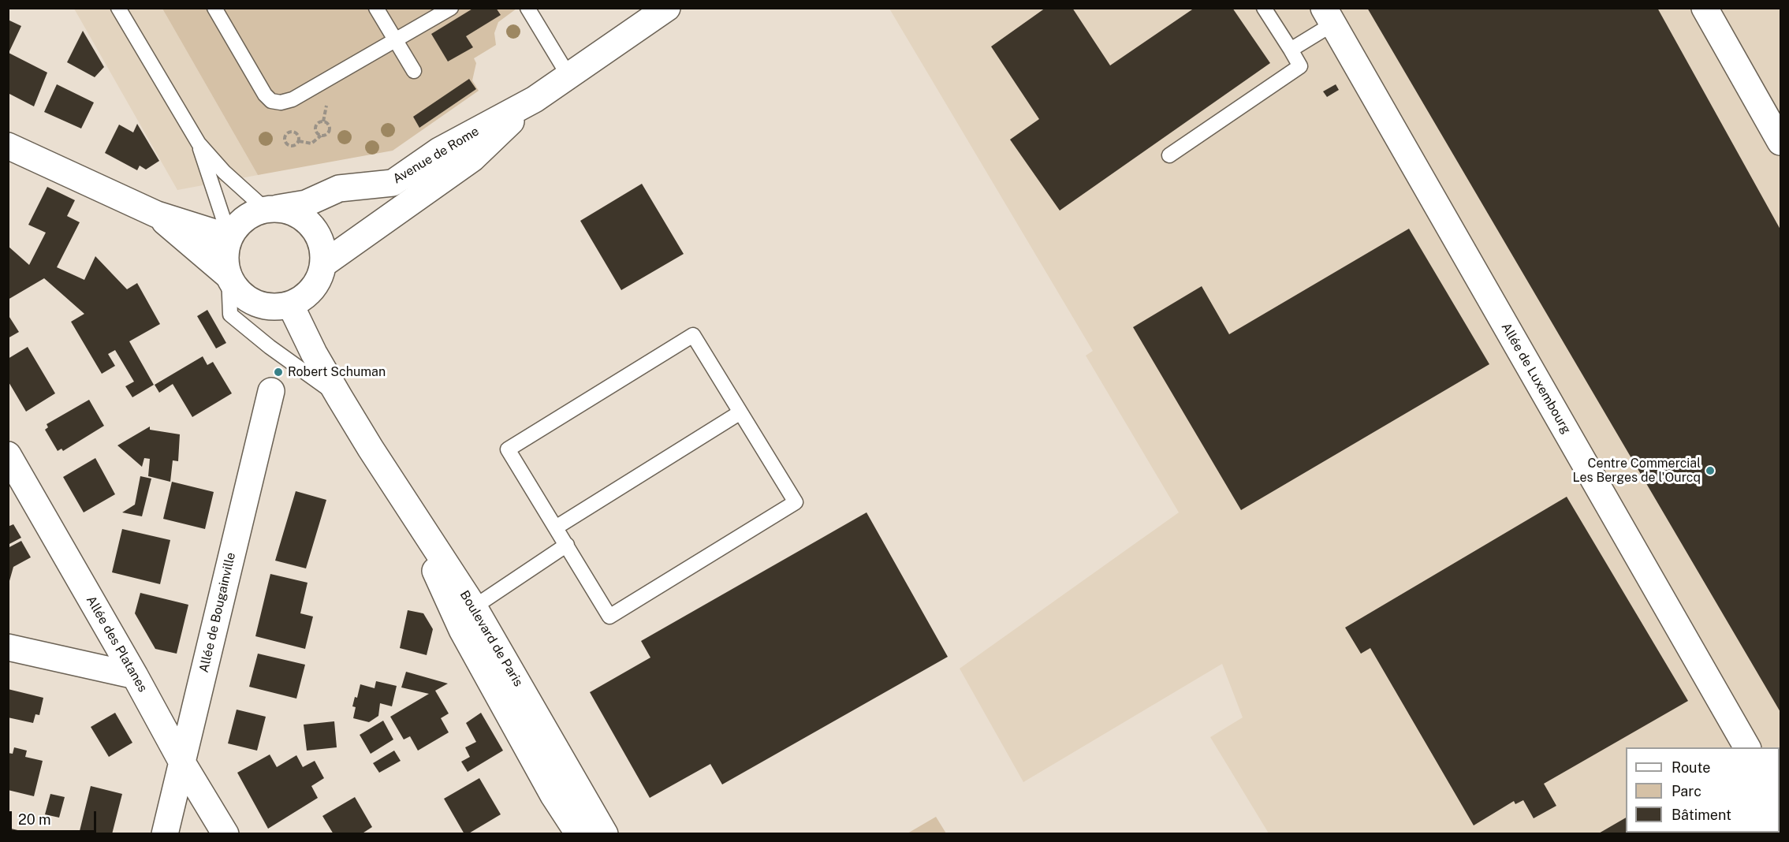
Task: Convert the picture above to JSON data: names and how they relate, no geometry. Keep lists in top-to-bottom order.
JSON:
{
  "streets": {
    "street": [
      "Avenue de Rome",
      "Allée de Luxembourg",
      "Allée de Bougainville",
      "Boulevard de Paris",
      "Allée des Platanes"
    ]
  },
  "crossings": [
    ["Avenue de Rome", "Boulevard de Paris"],
    ["Allée de Bougainville", "Allée des Platanes"]
  ],
  "places": ["Robert Schuman", "Centre Commercial Les Berges de l'Ourcq"],
  "legend": ["Route", "Parc", "Bâtiment"],
  "scale_bar": "20 m"
}
